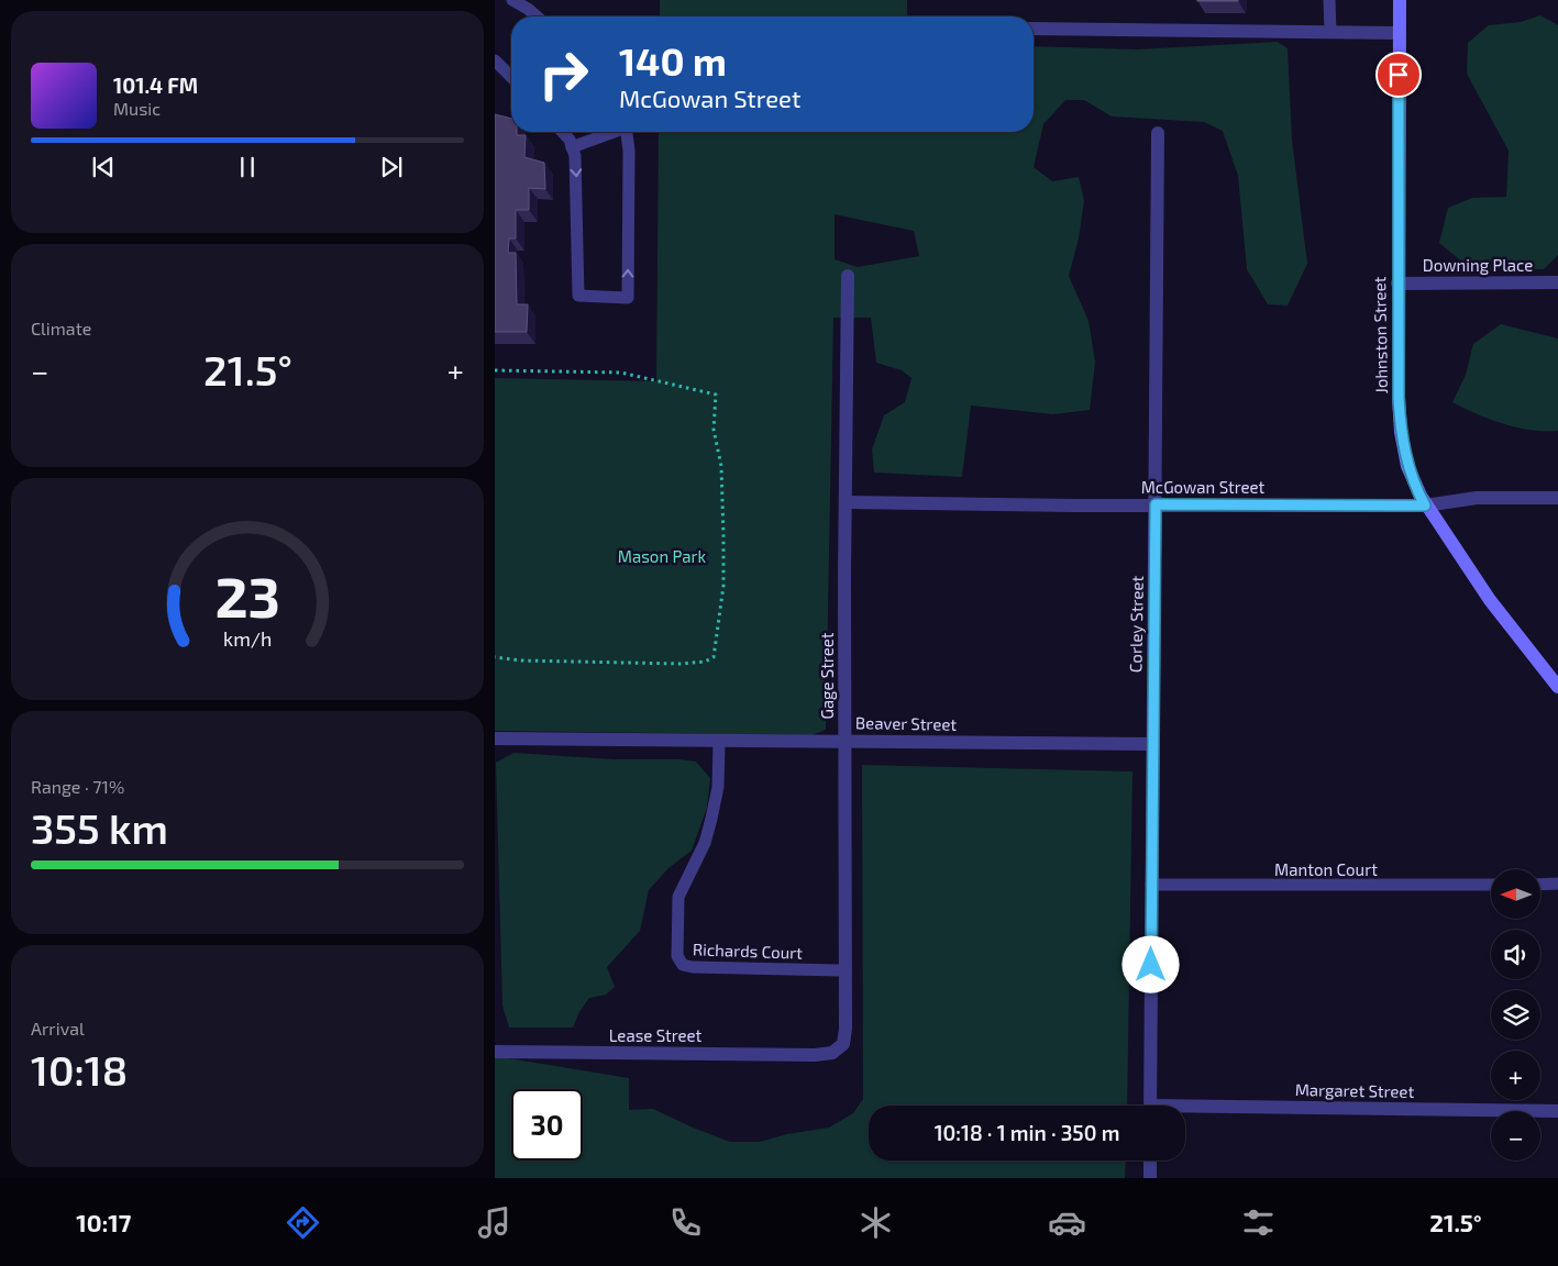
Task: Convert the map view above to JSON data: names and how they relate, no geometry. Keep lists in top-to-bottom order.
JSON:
{
  "streets": {
    "main road": ["Johnston Street"],
    "street": [
      "Downing Place",
      "McGowan Street",
      "Corley Street",
      "Gage Street",
      "Beaver Street",
      "Lease Street",
      "Margaret Street"
    ],
    "lane": ["Manton Court", "Richards Court"]
  },
  "crossings": [
    ["Downing Place", "Johnston Street"],
    ["Johnston Street", "McGowan Street"],
    ["McGowan Street", "Corley Street"],
    ["McGowan Street", "Gage Street"],
    ["Corley Street", "Beaver Street"],
    ["Corley Street", "Manton Court"],
    ["Gage Street", "Beaver Street"],
    ["Gage Street", "Richards Court"],
    ["Gage Street", "Lease Street"],
    ["Beaver Street", "Richards Court"]
  ],
  "parks": ["Mason Park"],
  "north": "left",
  "page": {
    "turn": ["140 m", "McGowan Street"],
    "song": ["101.4 FM", "Music"],
    "tile": [
      "Climate",
      ["Range · 71%", "355 km"],
      ["Arrival", "10:18"]
    ],
    "heat": ["−", "21.5°", "+"],
    "map_buttons": ["+", "−"],
    "limit": "30",
    "trip": "10:18 · 1 min · 350 m",
    "tabs": ["10:17", "21.5°"],
    "gauge": ["23", "km/h"]
  }
}
